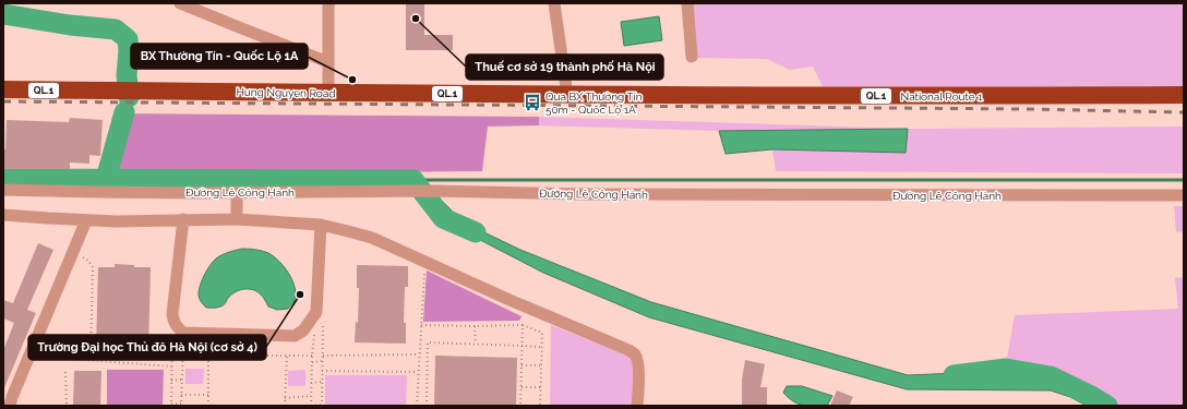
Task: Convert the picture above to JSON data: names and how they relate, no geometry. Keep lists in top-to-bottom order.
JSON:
{
  "streets": {
    "highway": ["QL.1", "Hung Nguyen Road", "National Route 1"],
    "street": ["Đường Lê Công Hành"]
  },
  "crossings": [
    ["Hung Nguyen Road", "National Route 1"]
  ],
  "places": {
    "other": ["Thuế cơ sở 19 thành phố Hà Nội", "BX Thường Tín - Quốc Lộ 1A", "Trường Đại học Thủ đô Hà Nội (cơ sở 4)"],
    "bus stop": ["Qua BX Thường Tín 50m - Quốc Lộ 1A"]
  }
}
